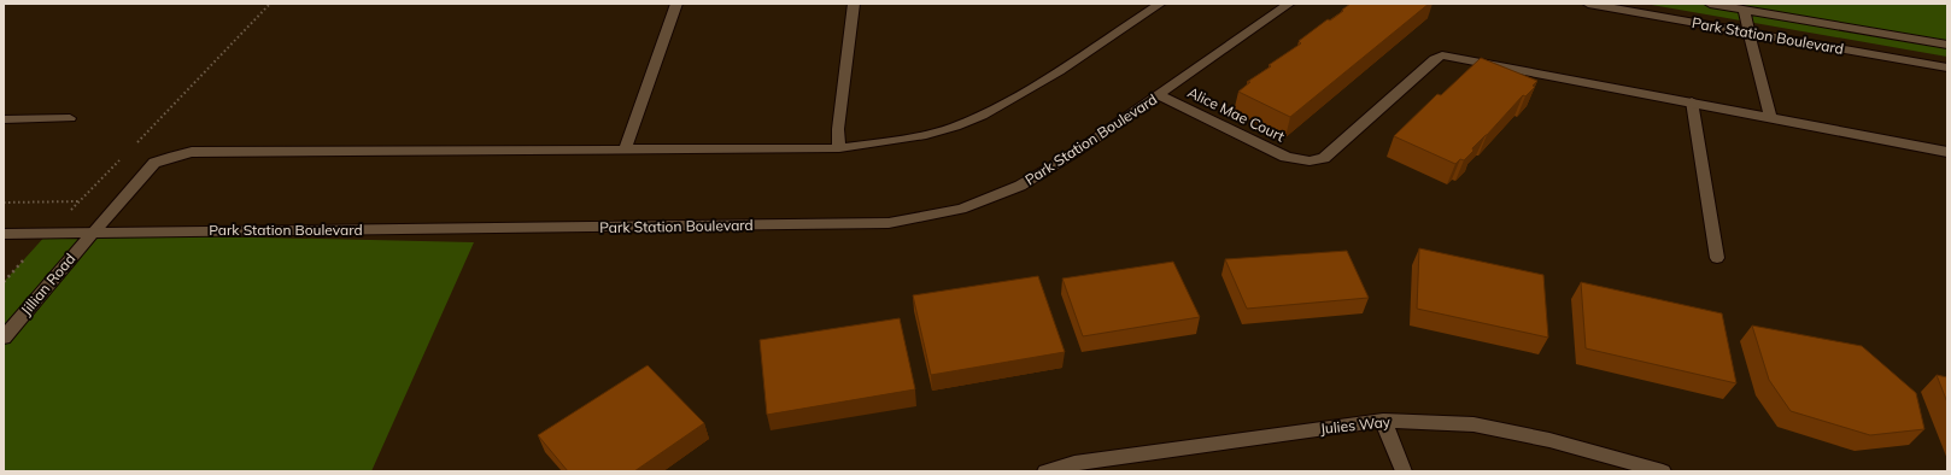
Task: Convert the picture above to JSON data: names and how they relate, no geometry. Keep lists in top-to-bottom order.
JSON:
{
  "streets": {
    "street": [
      "Park Station Boulevard",
      "Alice Mae Court",
      "Jillian Road",
      "Julies Way"
    ]
  },
  "crossings": [
    ["Park Station Boulevard", "Alice Mae Court"],
    ["Park Station Boulevard", "Jillian Road"]
  ]
}
